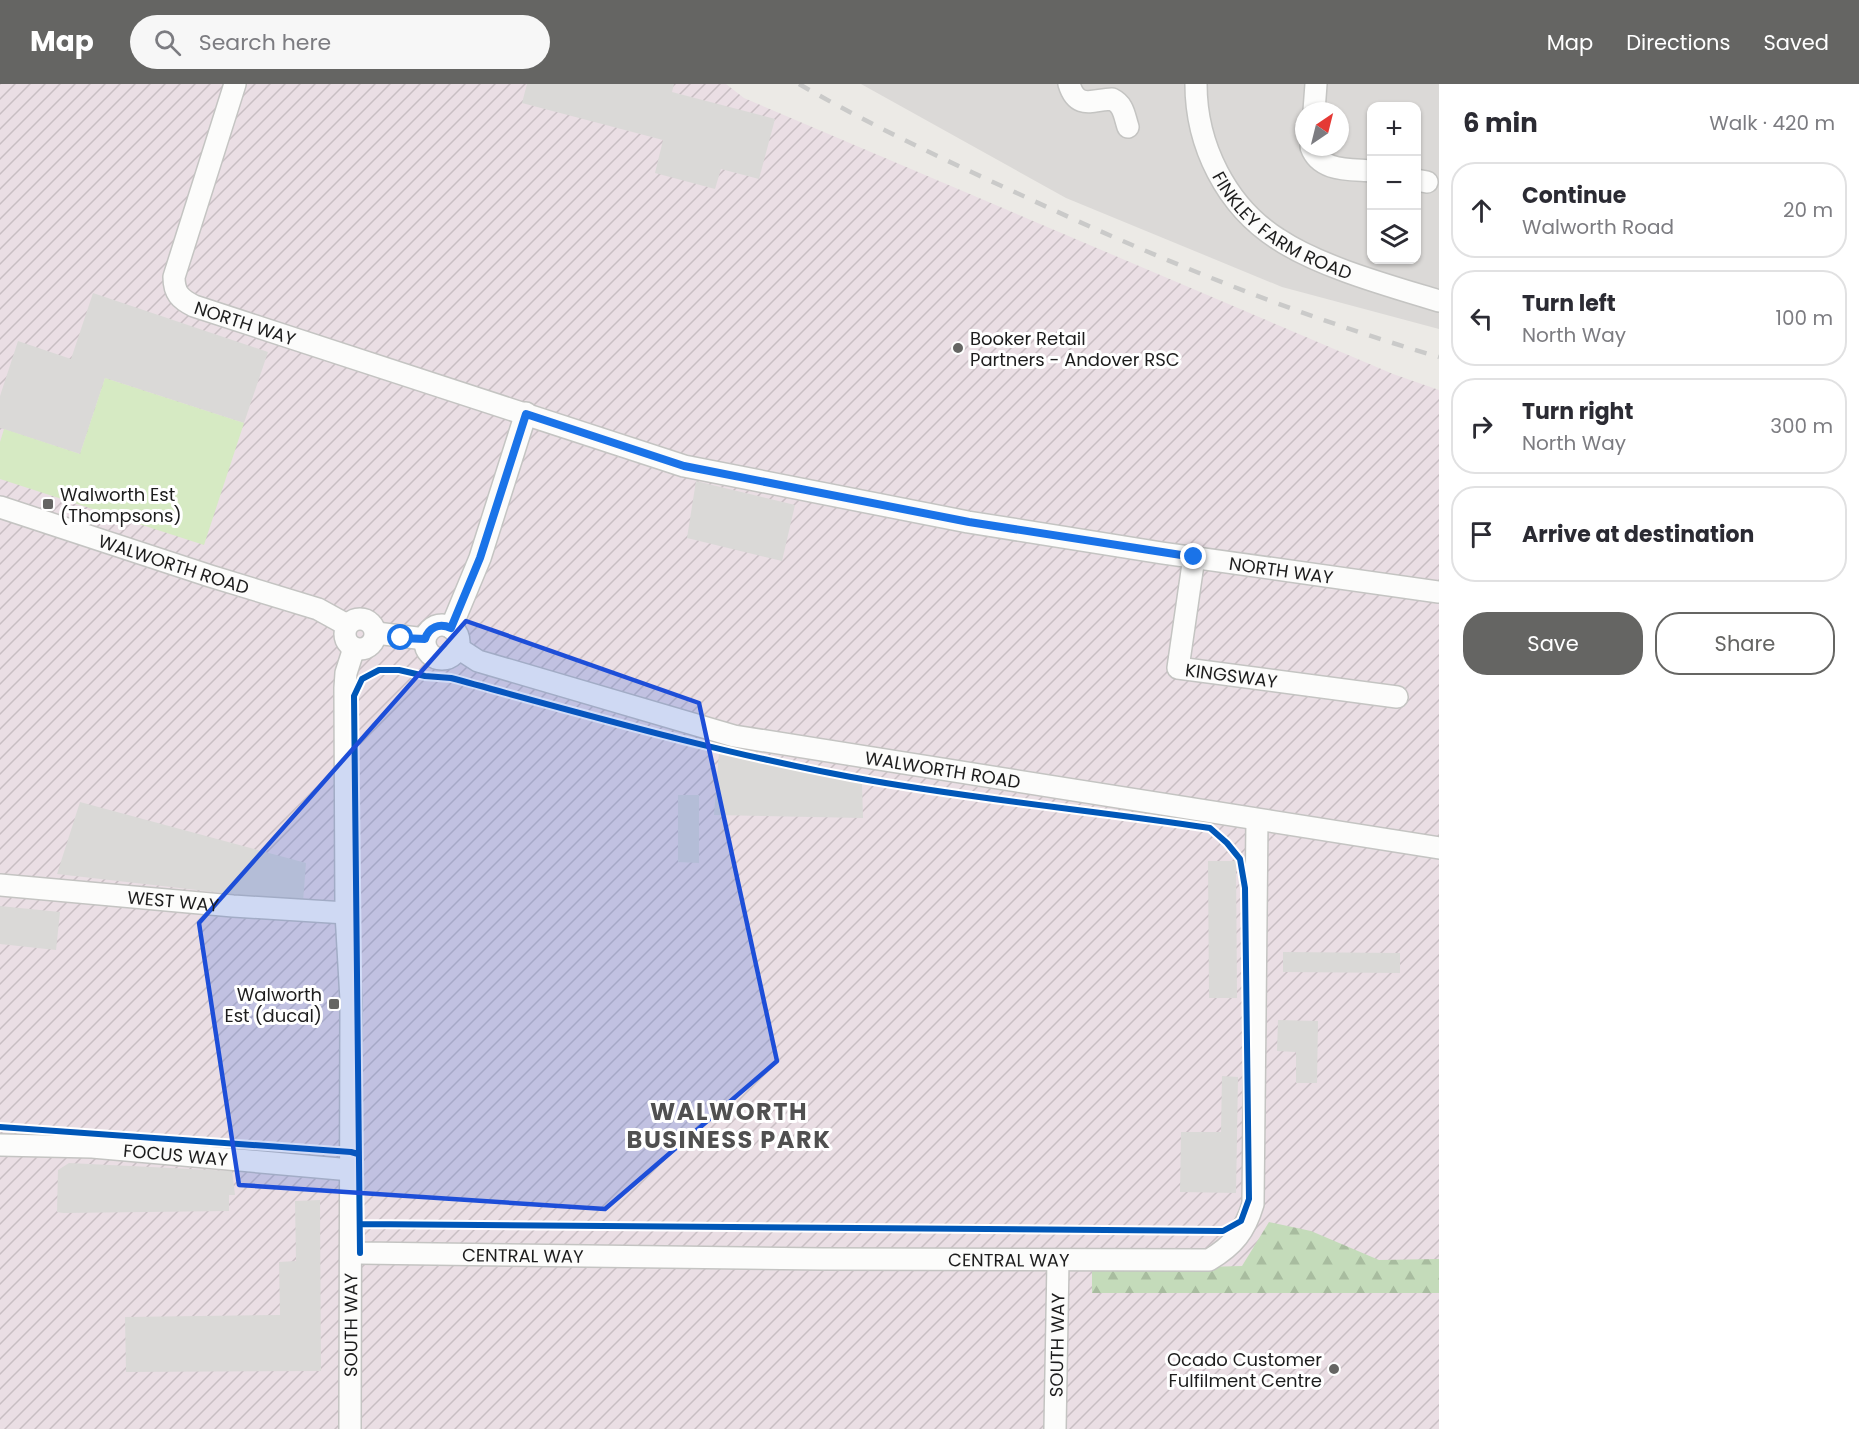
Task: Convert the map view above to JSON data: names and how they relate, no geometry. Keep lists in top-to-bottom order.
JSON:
{
  "streets": {
    "street": [
      "FINKLEY FARM ROAD",
      "NORTH WAY",
      "WALWORTH ROAD",
      "KINGSWAY",
      "WEST WAY",
      "FOCUS WAY",
      "CENTRAL WAY",
      "SOUTH WAY"
    ]
  },
  "crossings": [
    ["NORTH WAY", "KINGSWAY"],
    ["WALWORTH ROAD", "CENTRAL WAY"],
    ["WALWORTH ROAD", "SOUTH WAY"],
    ["WEST WAY", "SOUTH WAY"],
    ["FOCUS WAY", "SOUTH WAY"],
    ["CENTRAL WAY", "SOUTH WAY"]
  ],
  "districts": ["WALWORTH BUSINESS PARK"],
  "places": {
    "other": ["Booker Retail Partners - Andover RSC", "Ocado Customer Fulfilment Centre"],
    "transit": ["Walworth Est (Thompsons)", "Walworth Est (ducal)"]
  },
  "north": "top right",
  "page": {
    "header": "Map",
    "search": "Search here",
    "nav": ["Map", "Directions", "Saved"],
    "heading": ["6 min", "Walk · 420 m"],
    "map_buttons": ["+", "−"],
    "list": [
      ["Continue", "Walworth Road", "20 m"],
      ["Turn left", "North Way", "100 m"],
      ["Turn right", "North Way", "300 m"],
      "Arrive at destination"
    ],
    "buttons": ["Save", "Share"]
  }
}
